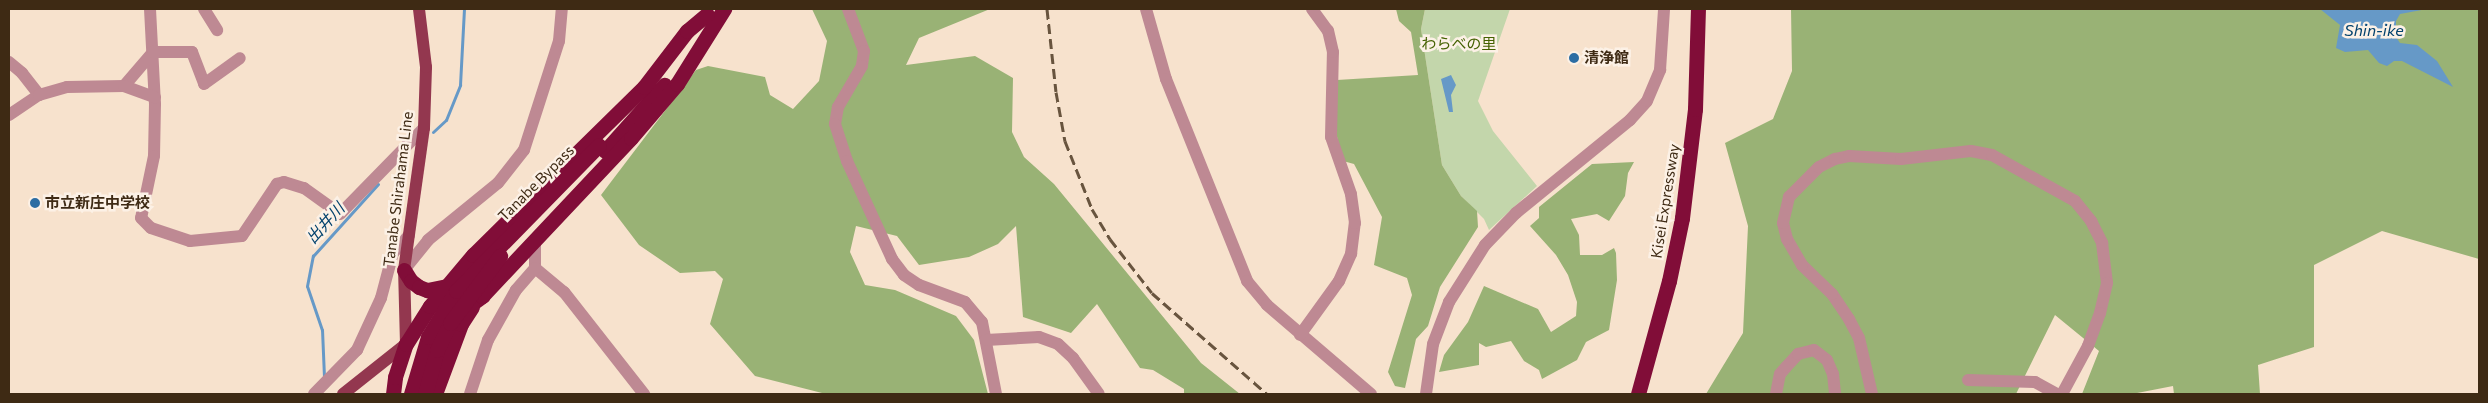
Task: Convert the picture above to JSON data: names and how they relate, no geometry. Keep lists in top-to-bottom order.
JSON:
{
  "streets": {
    "highway": ["Tanabe Bypass", "Kisei Expressway"],
    "main road": ["Tanabe Shirahama Line"]
  },
  "water": ["Shin-ike", "出井川"],
  "parks": ["わらべの里"],
  "places": ["清浄館", "市立新庄中学校"]
}
